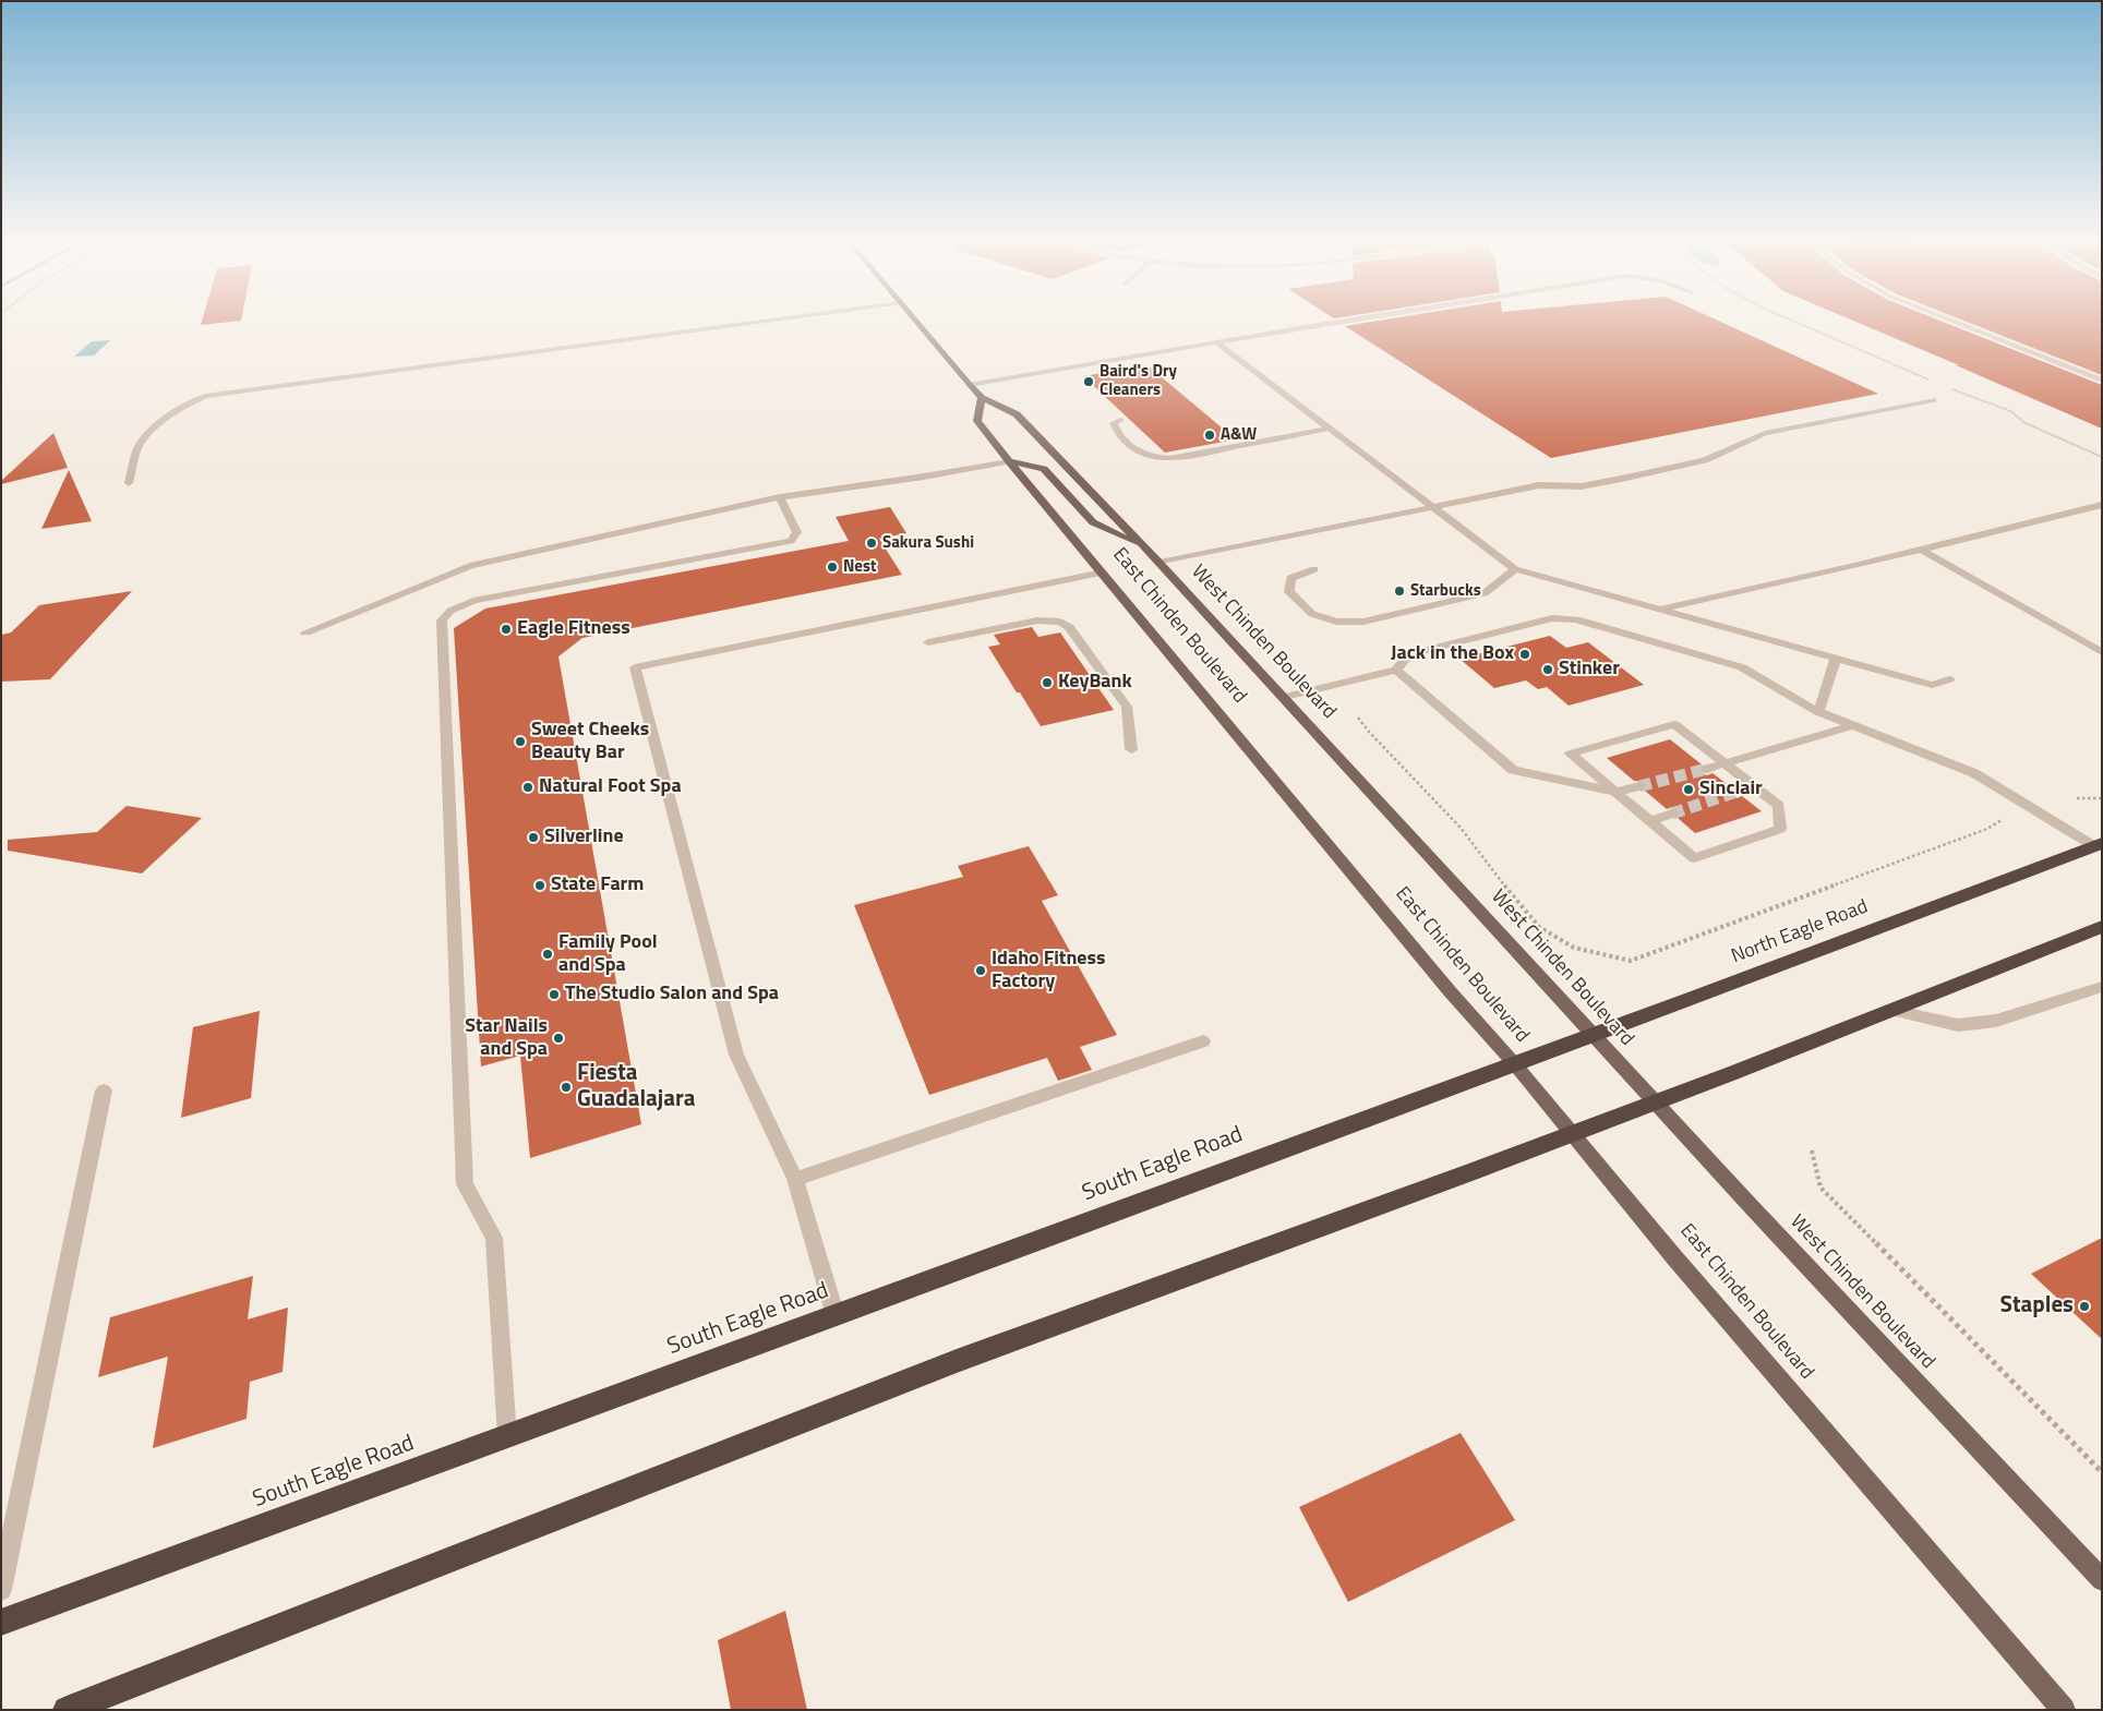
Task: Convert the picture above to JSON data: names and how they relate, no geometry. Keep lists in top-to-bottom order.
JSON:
{
  "streets": {
    "highway": ["North Eagle Road", "South Eagle Road"],
    "main road": ["East Chinden Boulevard", "West Chinden Boulevard"]
  },
  "crossings": [
    ["East Chinden Boulevard", "West Chinden Boulevard"],
    ["East Chinden Boulevard", "North Eagle Road"],
    ["East Chinden Boulevard", "South Eagle Road"],
    ["West Chinden Boulevard", "North Eagle Road"],
    ["North Eagle Road", "South Eagle Road"]
  ],
  "places": [
    "Baird's Dry Cleaners",
    "A&W",
    "Sakura Sushi",
    "Nest",
    "Starbucks",
    "Eagle Fitness",
    "Jack in the Box",
    "Stinker",
    "KeyBank",
    "Sweet Cheeks Beauty Bar",
    "Natural Foot Spa",
    "Sinclair",
    "Silverline",
    "State Farm",
    "Family Pool and Spa",
    "Idaho Fitness Factory",
    "The Studio Salon and Spa",
    "Star Nails and Spa",
    "Fiesta Guadalajara",
    "Staples"
  ]
}
